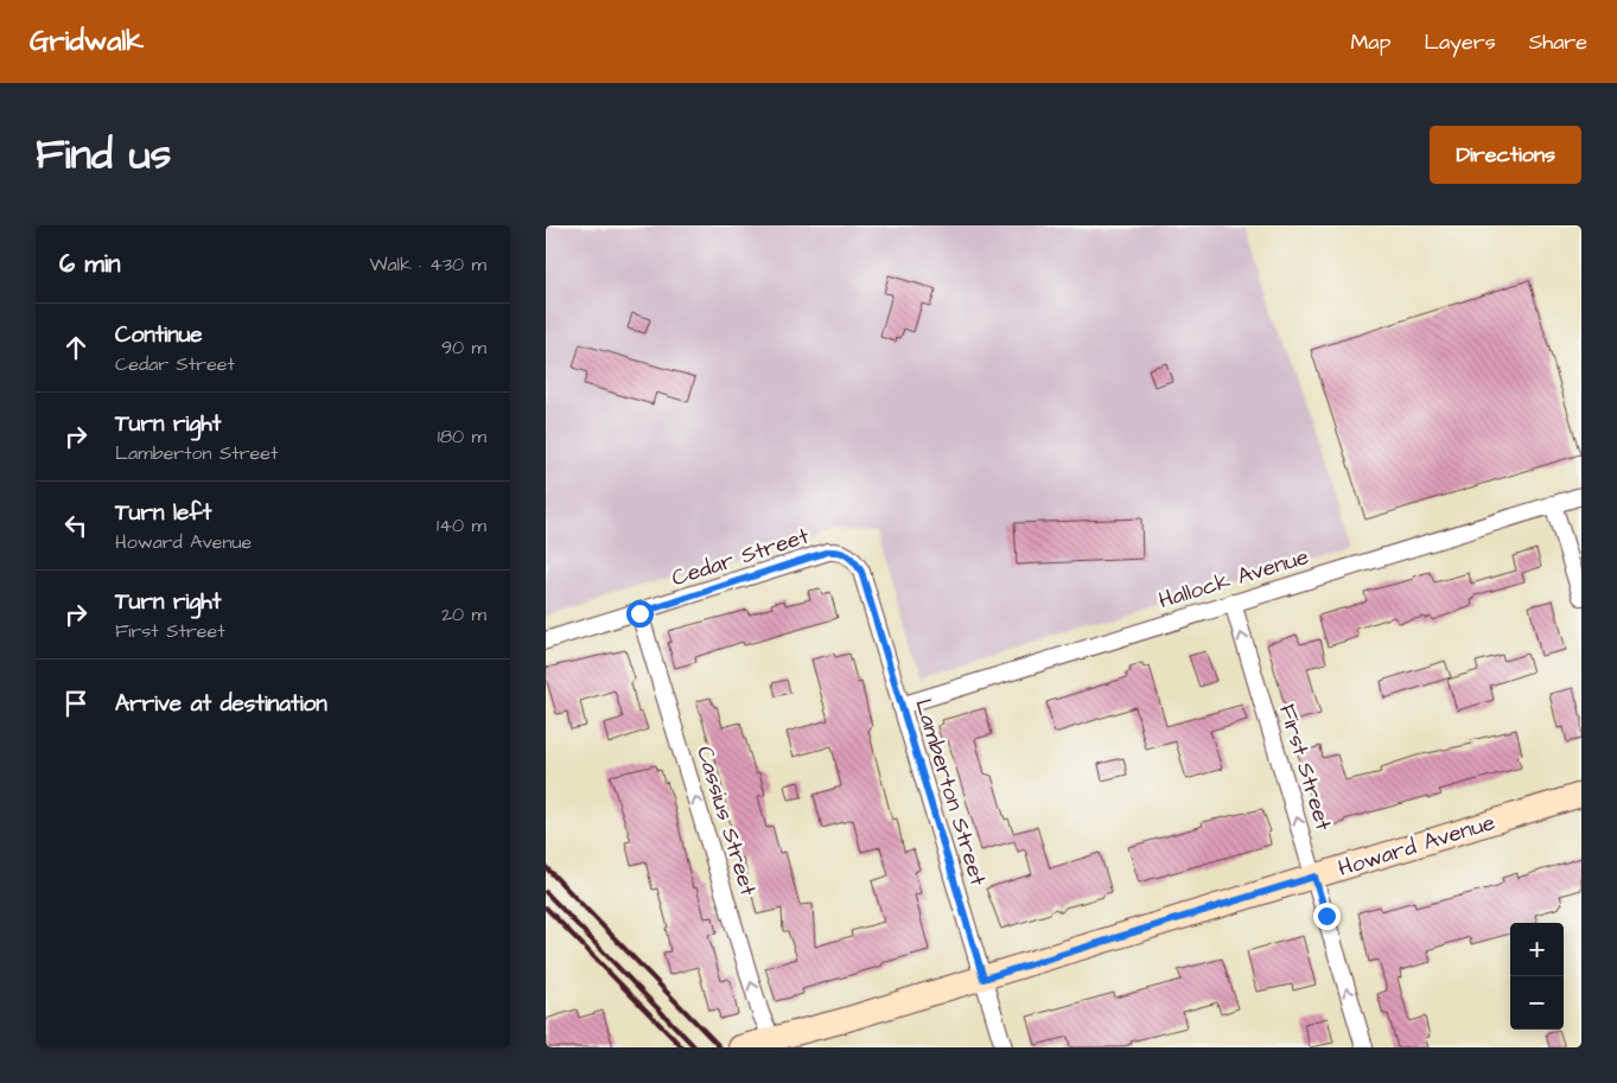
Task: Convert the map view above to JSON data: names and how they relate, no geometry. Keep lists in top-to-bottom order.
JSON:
{
  "streets": {
    "main road": ["Howard Avenue"],
    "street": [
      "Cedar Street",
      "Hallock Avenue",
      "First Street",
      "Lamberton Street",
      "Cassius Street"
    ]
  },
  "crossings": [
    ["Cedar Street", "Lamberton Street"],
    ["Cedar Street", "Cassius Street"],
    ["Hallock Avenue", "First Street"],
    ["Hallock Avenue", "Lamberton Street"],
    ["First Street", "Howard Avenue"],
    ["Lamberton Street", "Howard Avenue"],
    ["Cassius Street", "Howard Avenue"]
  ],
  "one_way": ["First Street", "Cassius Street"],
  "page": {
    "header": "Gridwalk",
    "nav": ["Map", "Layers", "Share"],
    "title": "Find us",
    "buttons": "Directions",
    "heading": ["6 min", "Walk · 430 m"],
    "list": [
      ["Continue", "Cedar Street", "90 m"],
      ["Turn right", "Lamberton Street", "180 m"],
      ["Turn left", "Howard Avenue", "140 m"],
      ["Turn right", "First Street", "20 m"],
      "Arrive at destination"
    ],
    "map_buttons": ["+", "−"]
  }
}
